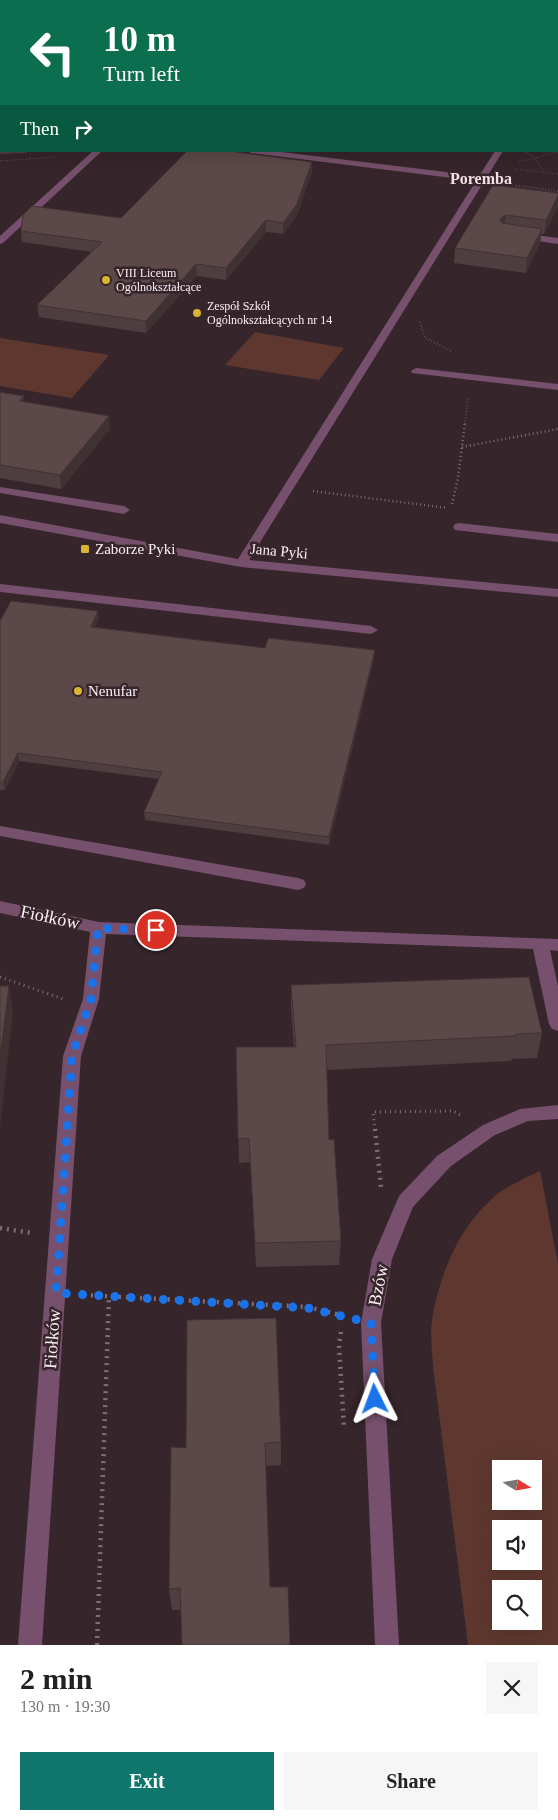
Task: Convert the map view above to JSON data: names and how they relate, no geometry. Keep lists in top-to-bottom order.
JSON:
{
  "streets": {
    "street": ["Jana Pyki", "Fiołków", "Bzów"]
  },
  "districts": ["Poremba"],
  "places": {
    "other": ["VIII Liceum Ogólnokształcące", "Zespół Szkół Ogólnokształcących nr 14", "Nenufar"],
    "transit": ["Zaborze Pyki"]
  },
  "north": "right",
  "page": {
    "turn": ["10 m", "Turn left"],
    "then": "Then",
    "heading": ["2 min", "130 m · 19:30"],
    "buttons": ["Exit", "Share"]
  }
}
